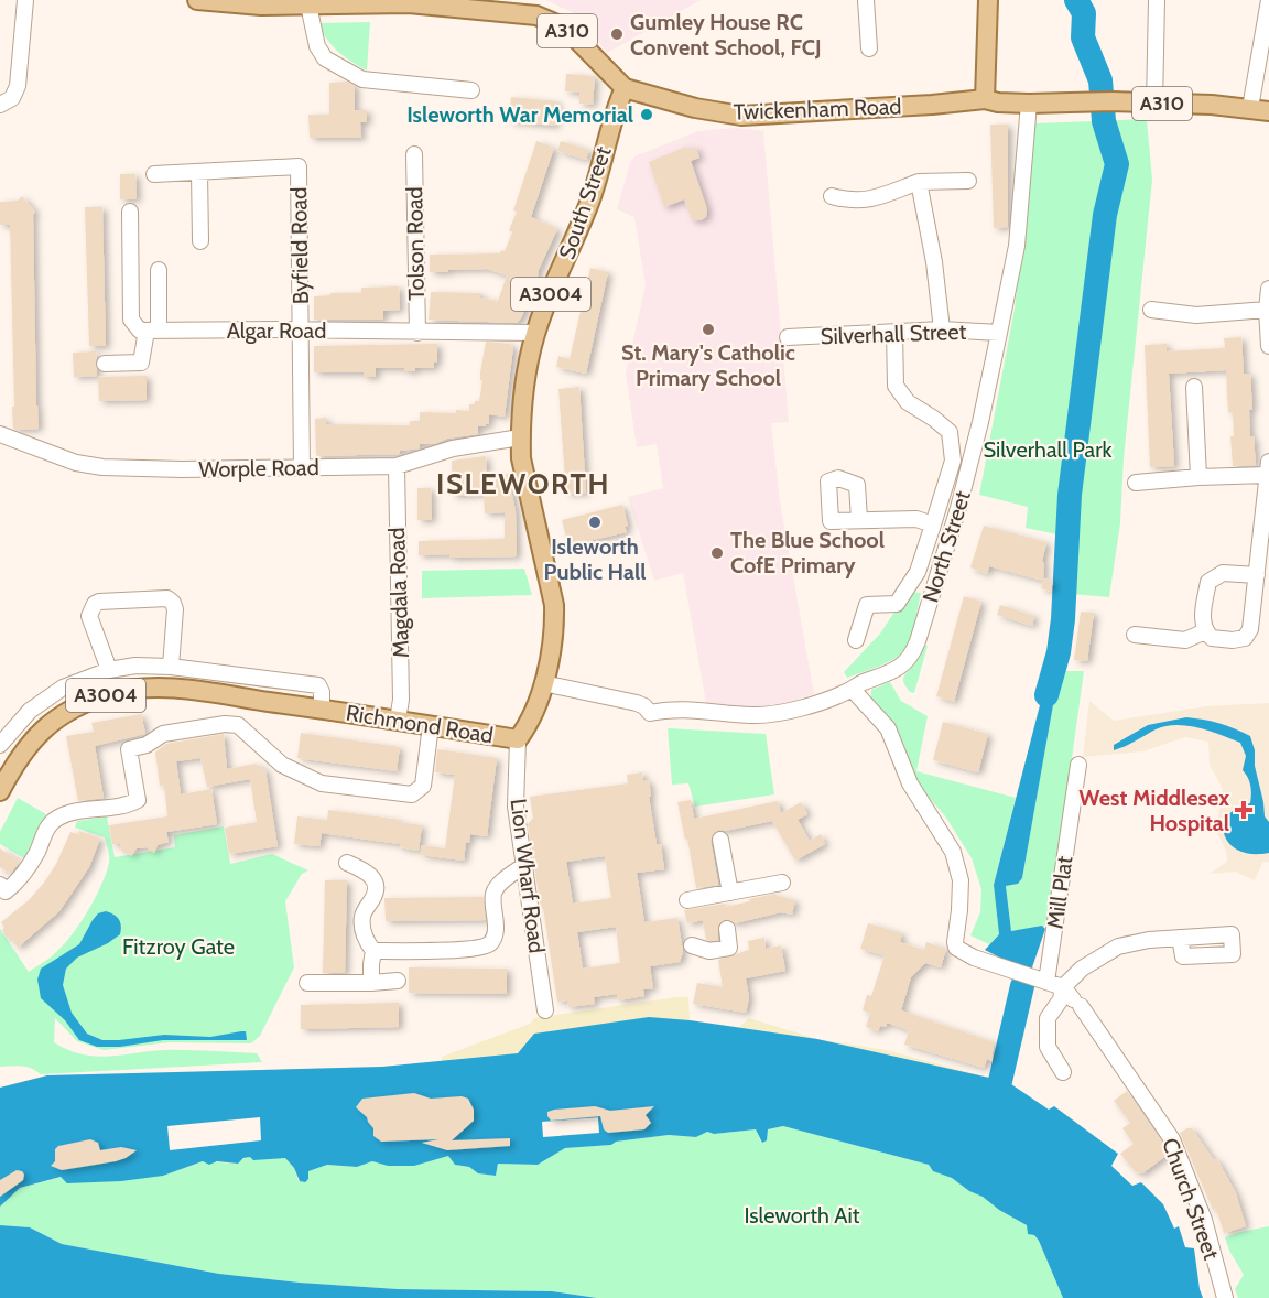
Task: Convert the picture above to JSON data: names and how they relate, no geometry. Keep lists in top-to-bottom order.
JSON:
{
  "streets": {
    "main road": [
      "A310",
      "Twickenham Road",
      "South Street",
      "A3004",
      "Richmond Road"
    ],
    "street": [
      "Tolson Road",
      "Byfield Road",
      "Algar Road",
      "Silverhall Street",
      "Worple Road",
      "North Street",
      "Magdala Road",
      "Lion Wharf Road",
      "Mill Plat",
      "Church Street"
    ]
  },
  "crossings": [
    ["Twickenham Road", "South Street"],
    ["Twickenham Road", "North Street"],
    ["South Street", "Algar Road"],
    ["South Street", "Worple Road"],
    ["South Street", "North Street"],
    ["South Street", "Richmond Road"],
    ["South Street", "Lion Wharf Road"],
    ["Tolson Road", "Algar Road"],
    ["Byfield Road", "Algar Road"],
    ["Byfield Road", "Worple Road"],
    ["Silverhall Street", "North Street"],
    ["Worple Road", "Magdala Road"],
    ["Magdala Road", "Richmond Road"],
    ["Richmond Road", "Lion Wharf Road"]
  ],
  "districts": ["ISLEWORTH"],
  "parks": ["Silverhall Park", "Fitzroy Gate", "Isleworth Ait"],
  "places": {
    "other": [
      "Gumley House RC Convent School, FCJ",
      "Isleworth War Memorial",
      "St. Mary's Catholic Primary School",
      "Isleworth Public Hall",
      "The Blue School CofE Primary"
    ],
    "health": ["West Middlesex Hospital"]
  }
}
